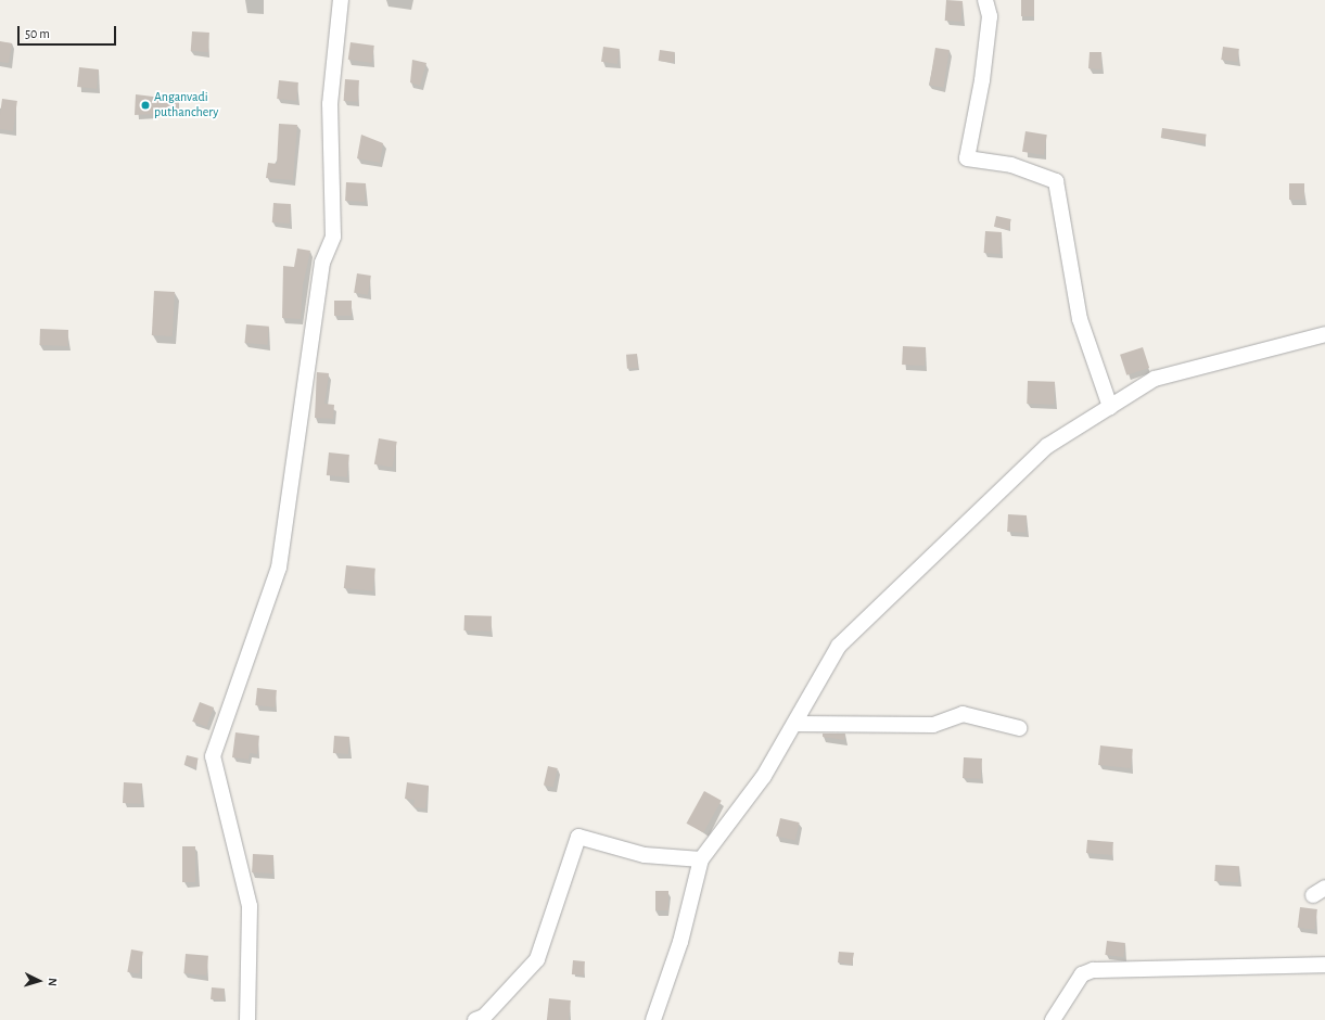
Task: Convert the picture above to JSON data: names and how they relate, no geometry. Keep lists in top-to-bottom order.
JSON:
{
  "places": ["Anganvadi puthanchery"],
  "scale_bar": "50 m",
  "north": "right"
}
